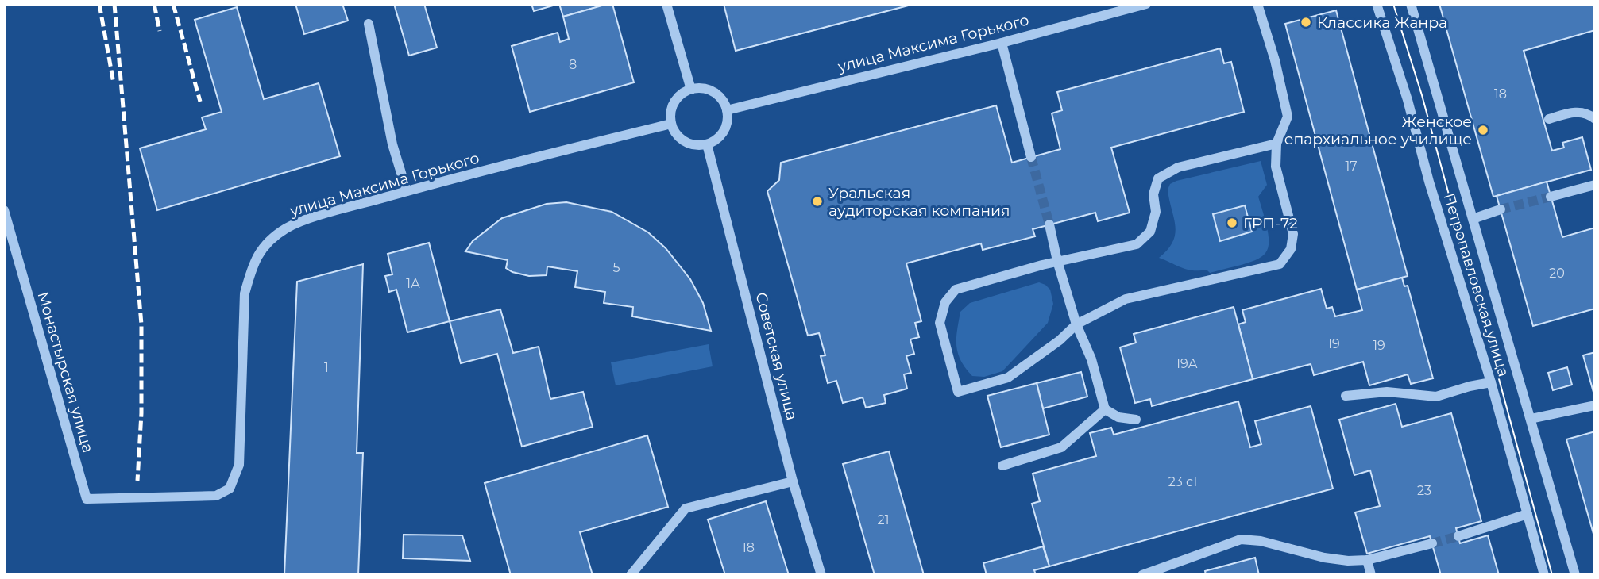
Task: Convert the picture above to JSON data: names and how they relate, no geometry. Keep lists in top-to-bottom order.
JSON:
{
  "streets": {
    "street": [
      "улица Максима Горького",
      "Петропавловская улица",
      "Советская улица",
      "Монастырская улица"
    ]
  },
  "crossings": [
    ["улица Максима Горького", "Советская улица"],
    ["улица Максима Горького", "Монастырская улица"]
  ],
  "places": [
    "Классика Жанра",
    "Женское епархиальное училище",
    "Уральская аудиторская компания",
    "ГРП-72"
  ],
  "house_numbers": [
    "8",
    "18",
    "17",
    "5",
    "20",
    "1А",
    "19",
    "19",
    "19А",
    "1",
    "23 с1",
    "23",
    "21",
    "18"
  ]
}
